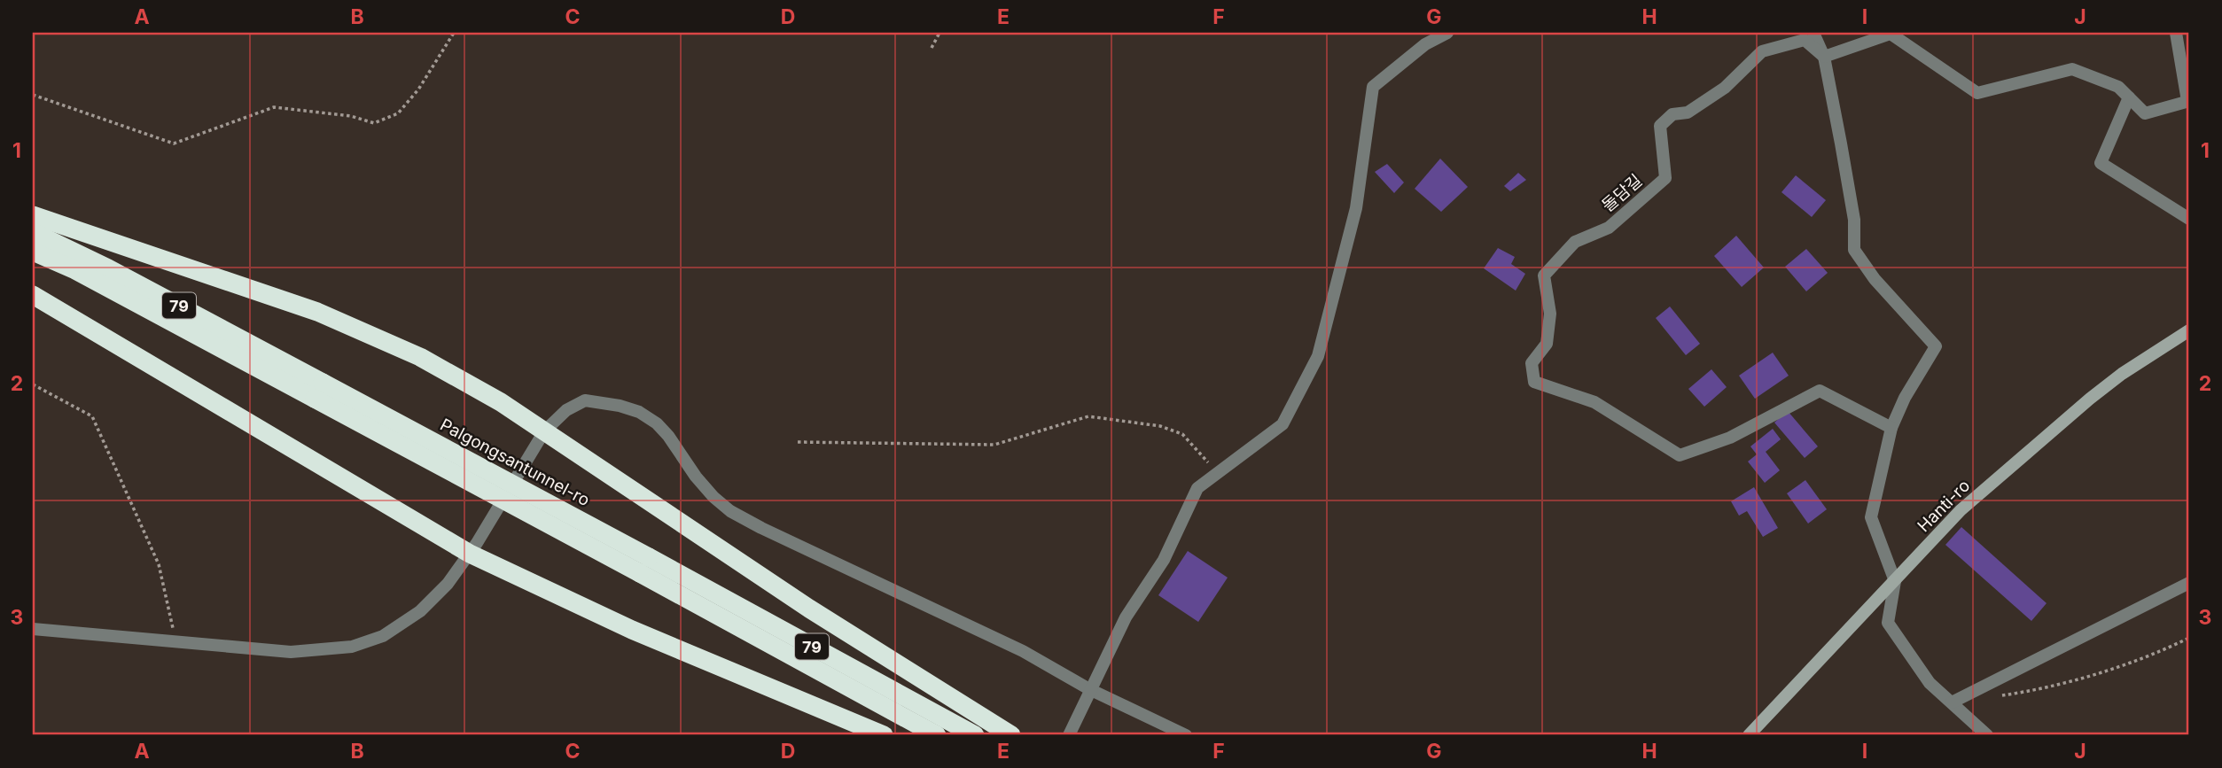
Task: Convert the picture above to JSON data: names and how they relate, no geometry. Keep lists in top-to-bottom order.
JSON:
{
  "streets": {
    "highway": ["79", "Palgongsantunnel-ro"],
    "street": ["돌담길", "Hanti-ro"]
  },
  "grid": {
    "columns": [
      "A",
      "B",
      "C",
      "D",
      "E",
      "F",
      "G",
      "H",
      "I",
      "J"
    ],
    "rows": ["1", "2", "3"]
  }
}
